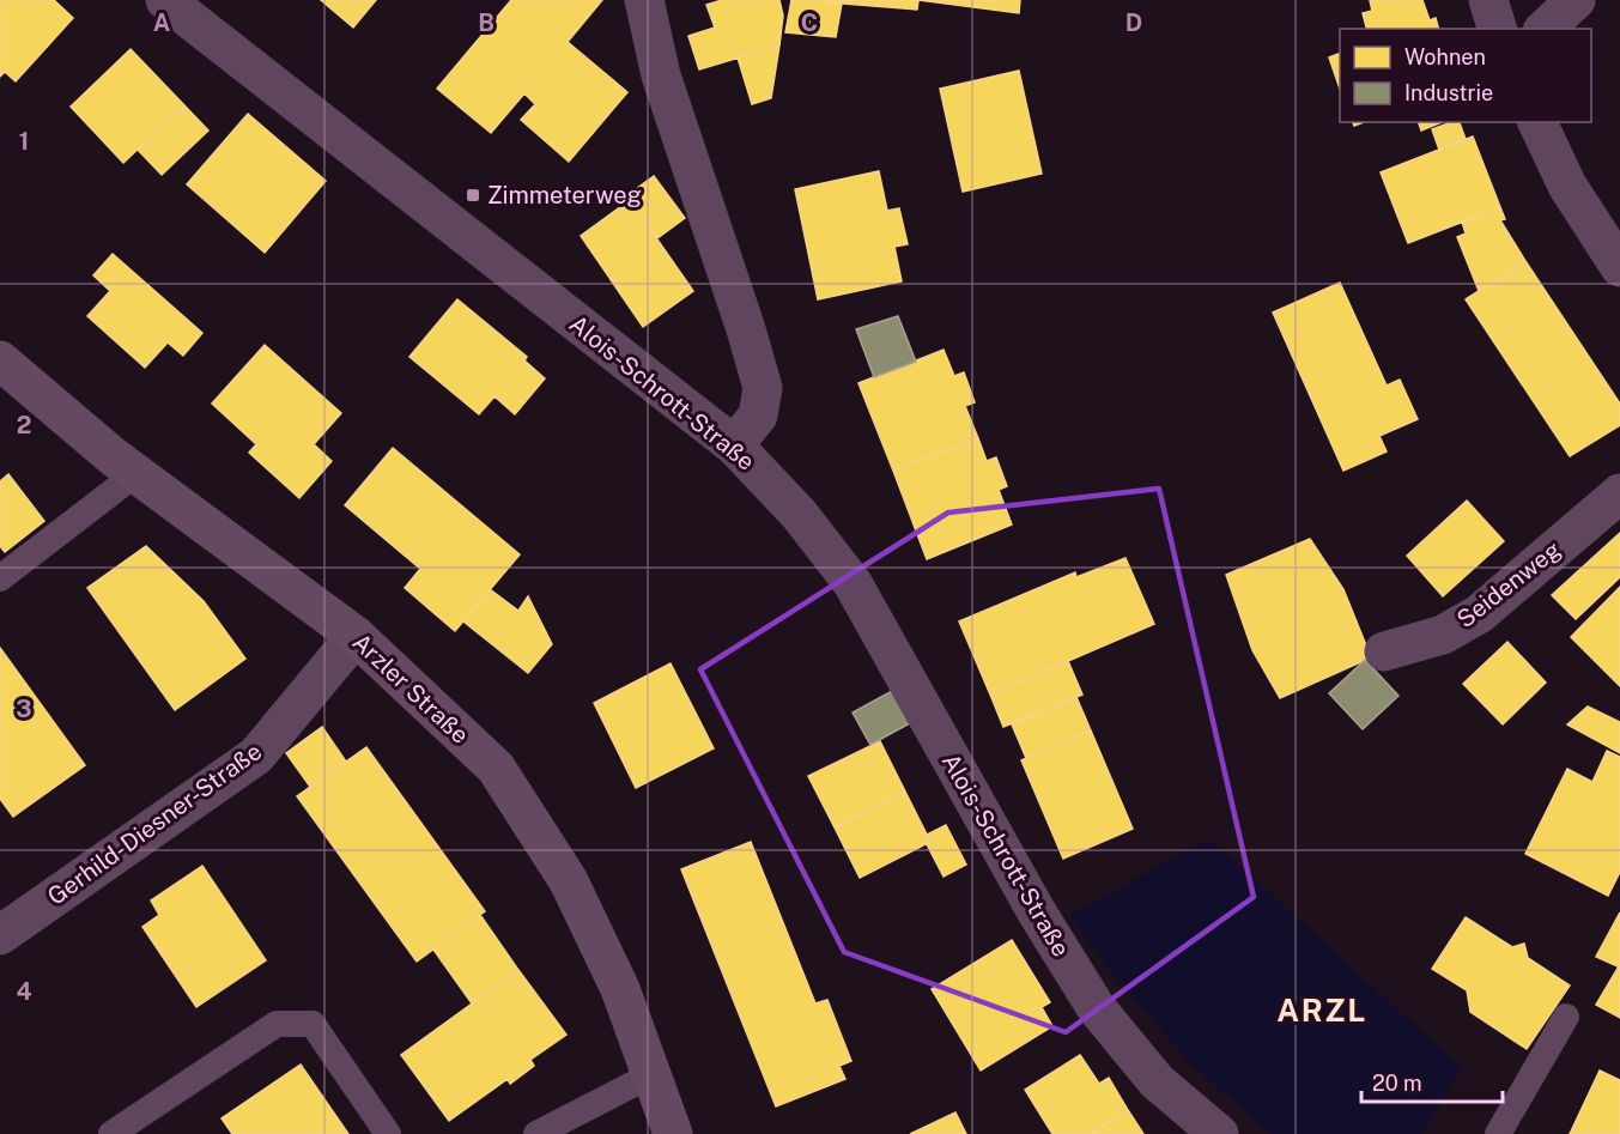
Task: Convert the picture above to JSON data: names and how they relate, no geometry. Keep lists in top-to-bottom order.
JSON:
{
  "streets": {
    "main road": ["Arzler Straße"],
    "street": ["Alois-Schrott-Straße", "Seidenweg", "Gerhild-Diesner-Straße"]
  },
  "crossings": [
    ["Arzler Straße", "Gerhild-Diesner-Straße"]
  ],
  "districts": ["ARZL"],
  "places": {
    "transit": ["Zimmeterweg"]
  },
  "legend": ["Wohnen", "Industrie"],
  "scale_bar": "20 m",
  "grid": {
    "columns": [
      "A",
      "B",
      "C",
      "D"
    ],
    "rows": [
      "1",
      "2",
      "3",
      "4"
    ]
  }
}
